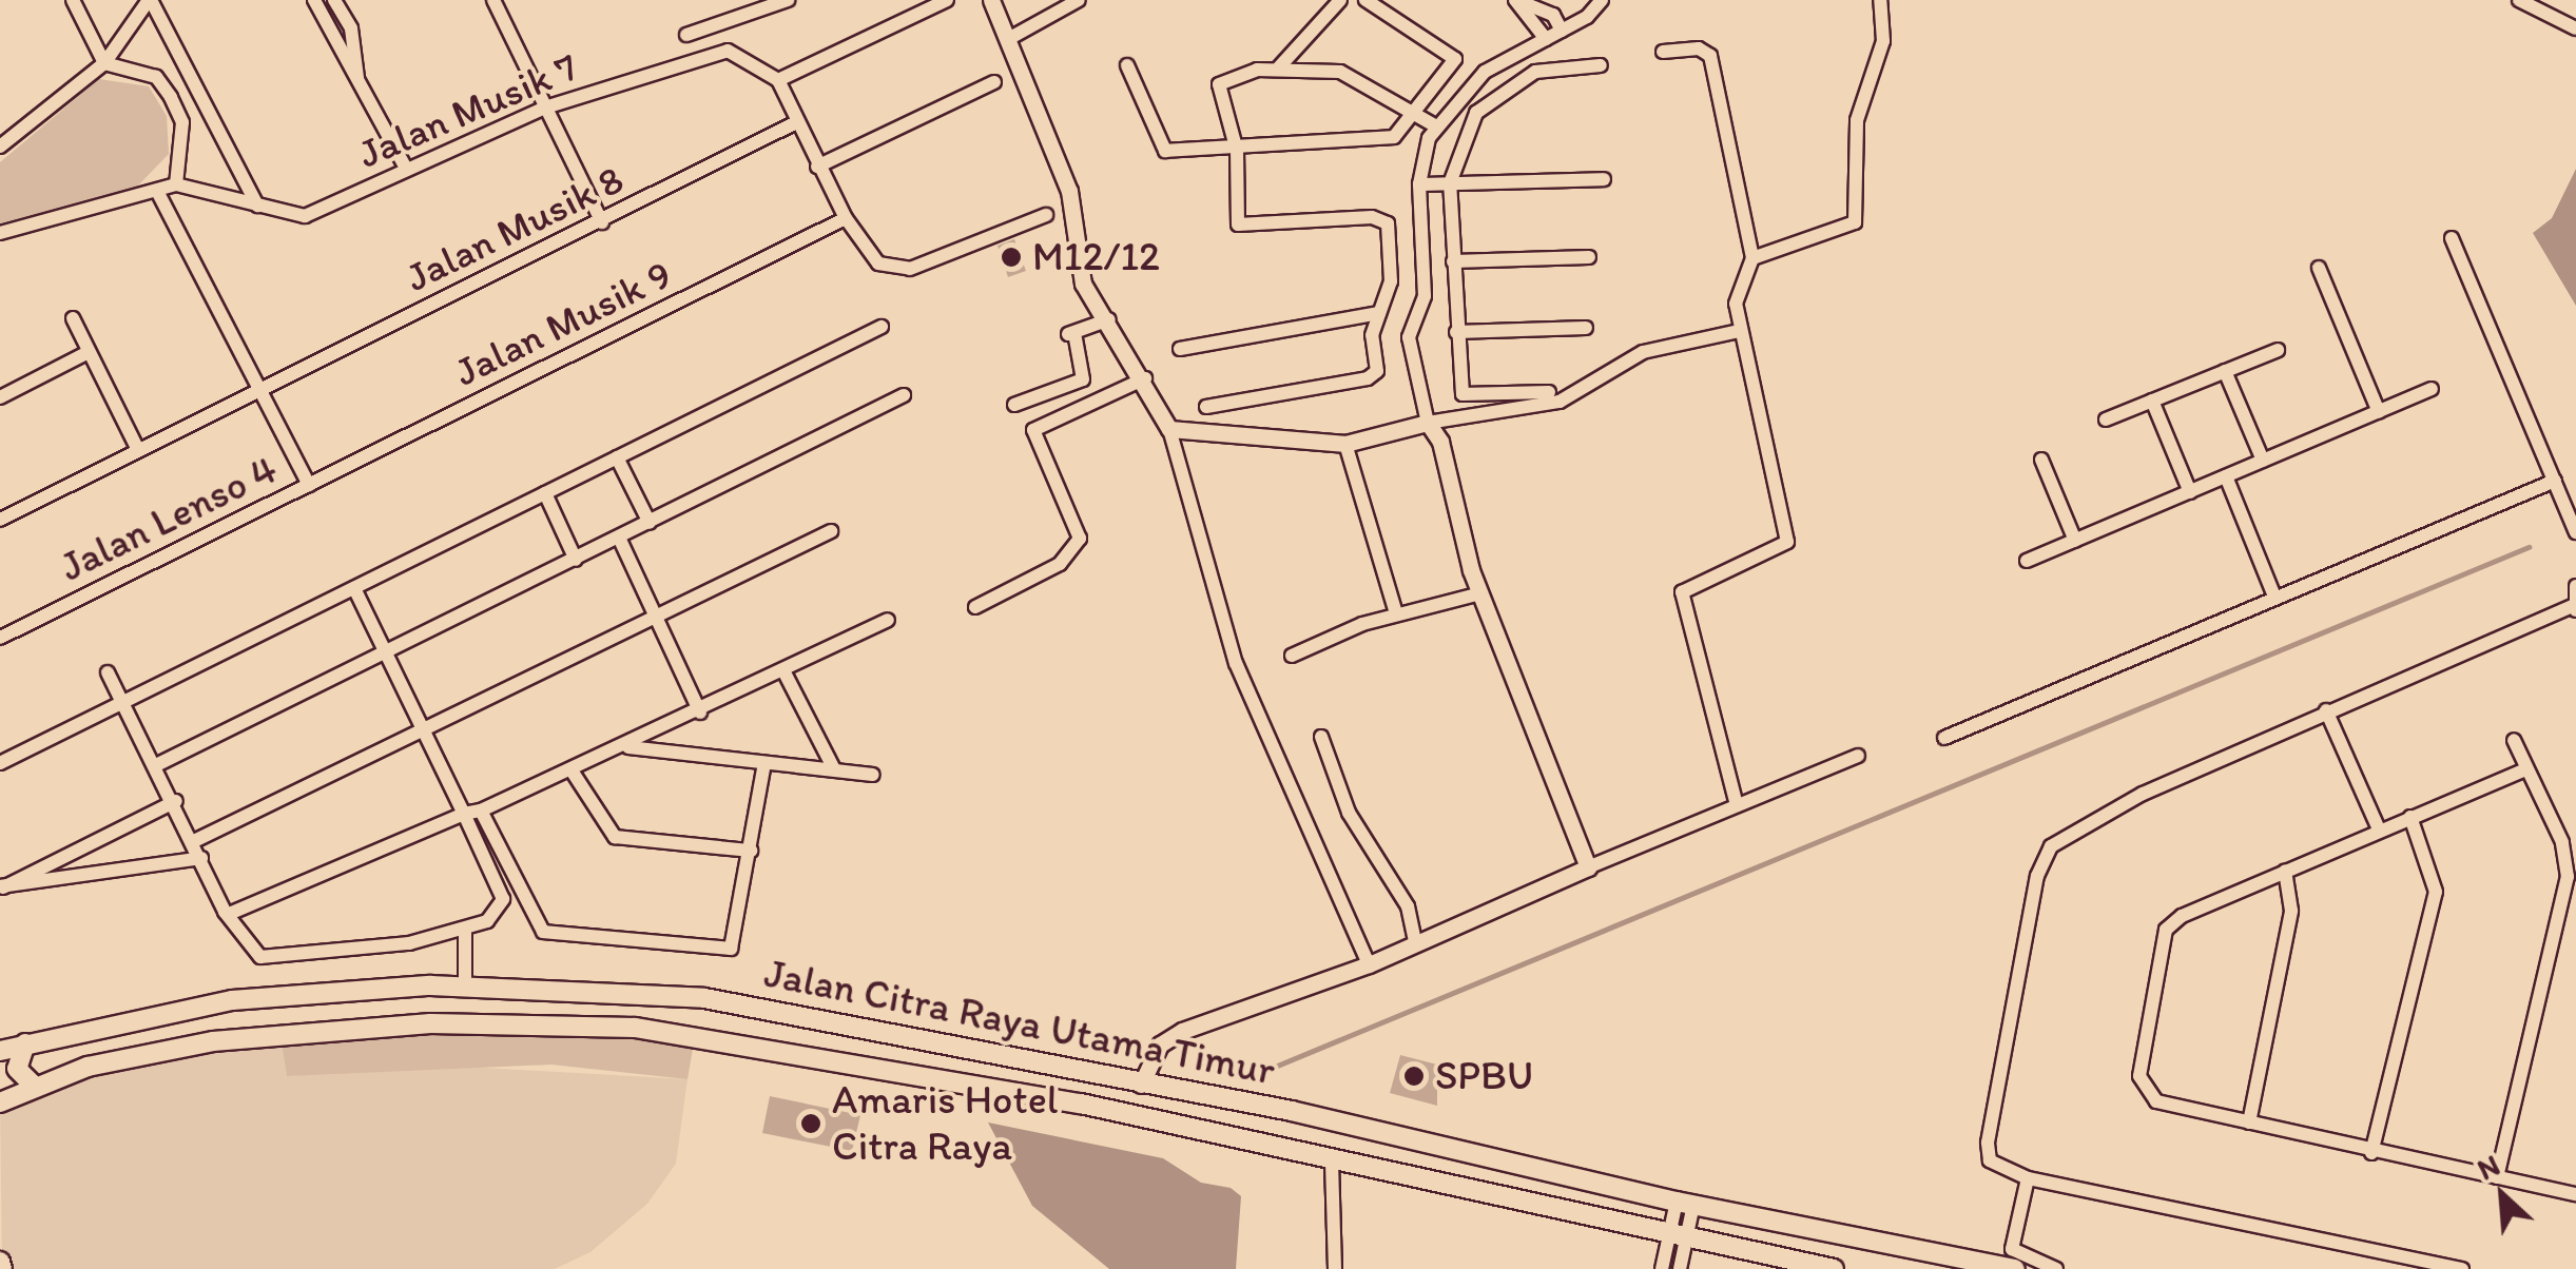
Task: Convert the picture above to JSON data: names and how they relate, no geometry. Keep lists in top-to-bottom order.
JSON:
{
  "streets": {
    "main road": ["Jalan Citra Raya Utama Timur"],
    "street": [
      "Jalan Musik 7",
      "Jalan Musik 8",
      "Jalan Musik 9",
      "Jalan Lenso 4"
    ]
  },
  "crossings": [
    ["Jalan Musik 9", "Jalan Lenso 4"]
  ],
  "places": ["M12/12", "SPBU", "Amaris Hotel Citra Raya"],
  "north": "top left"
}
